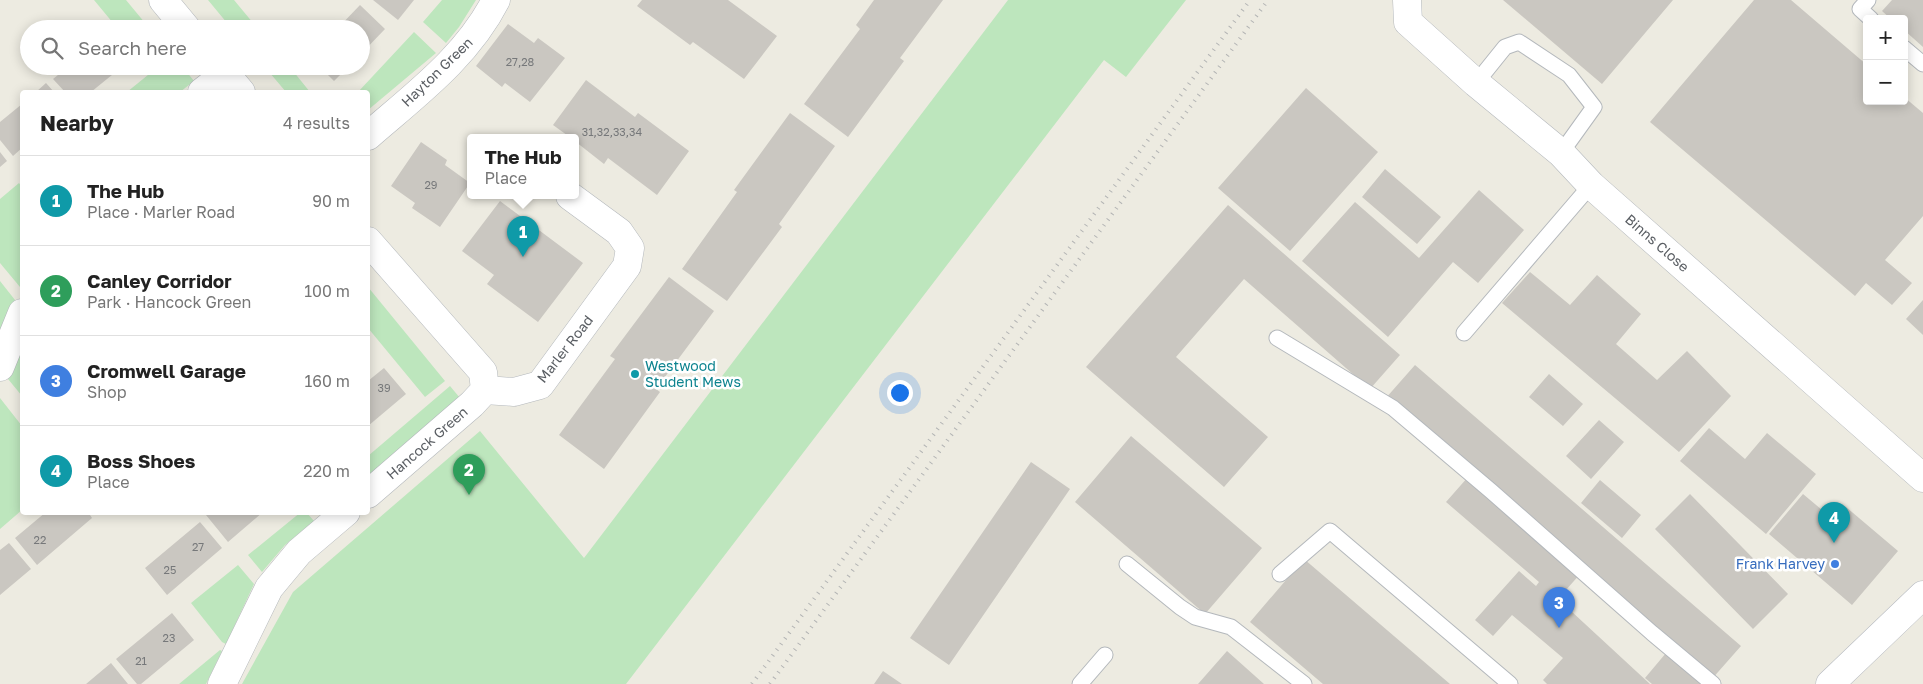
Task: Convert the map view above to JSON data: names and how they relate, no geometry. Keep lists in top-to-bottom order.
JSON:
{
  "streets": {
    "street": [
      "Hayton Green",
      "Binns Close",
      "Marler Road",
      "Hancock Green"
    ]
  },
  "crossings": [
    ["Marler Road", "Hancock Green"]
  ],
  "places": ["Westwood Student Mews", "Frank Harvey"],
  "house_numbers": [
    "27,28",
    "31,32,33,34",
    "29",
    "39",
    "22",
    "27",
    "25",
    "23",
    "21"
  ],
  "page": {
    "map_buttons": ["+", "−"],
    "search": "Search here",
    "heading": ["Nearby", "4 results"],
    "popup": ["The Hub", "Place"],
    "list": [
      {
        "mark": "1",
        "name": "The Hub",
        "note": "Place · Marler Road",
        "value": "90 m"
      },
      {
        "mark": "2",
        "name": "Canley Corridor",
        "note": "Park · Hancock Green",
        "value": "100 m"
      },
      {
        "mark": "3",
        "name": "Cromwell Garage",
        "note": "Shop",
        "value": "160 m"
      },
      {
        "mark": "4",
        "name": "Boss Shoes",
        "note": "Place",
        "value": "220 m"
      }
    ],
    "pins": [
      "1",
      "2",
      "4",
      "3"
    ]
  }
}
